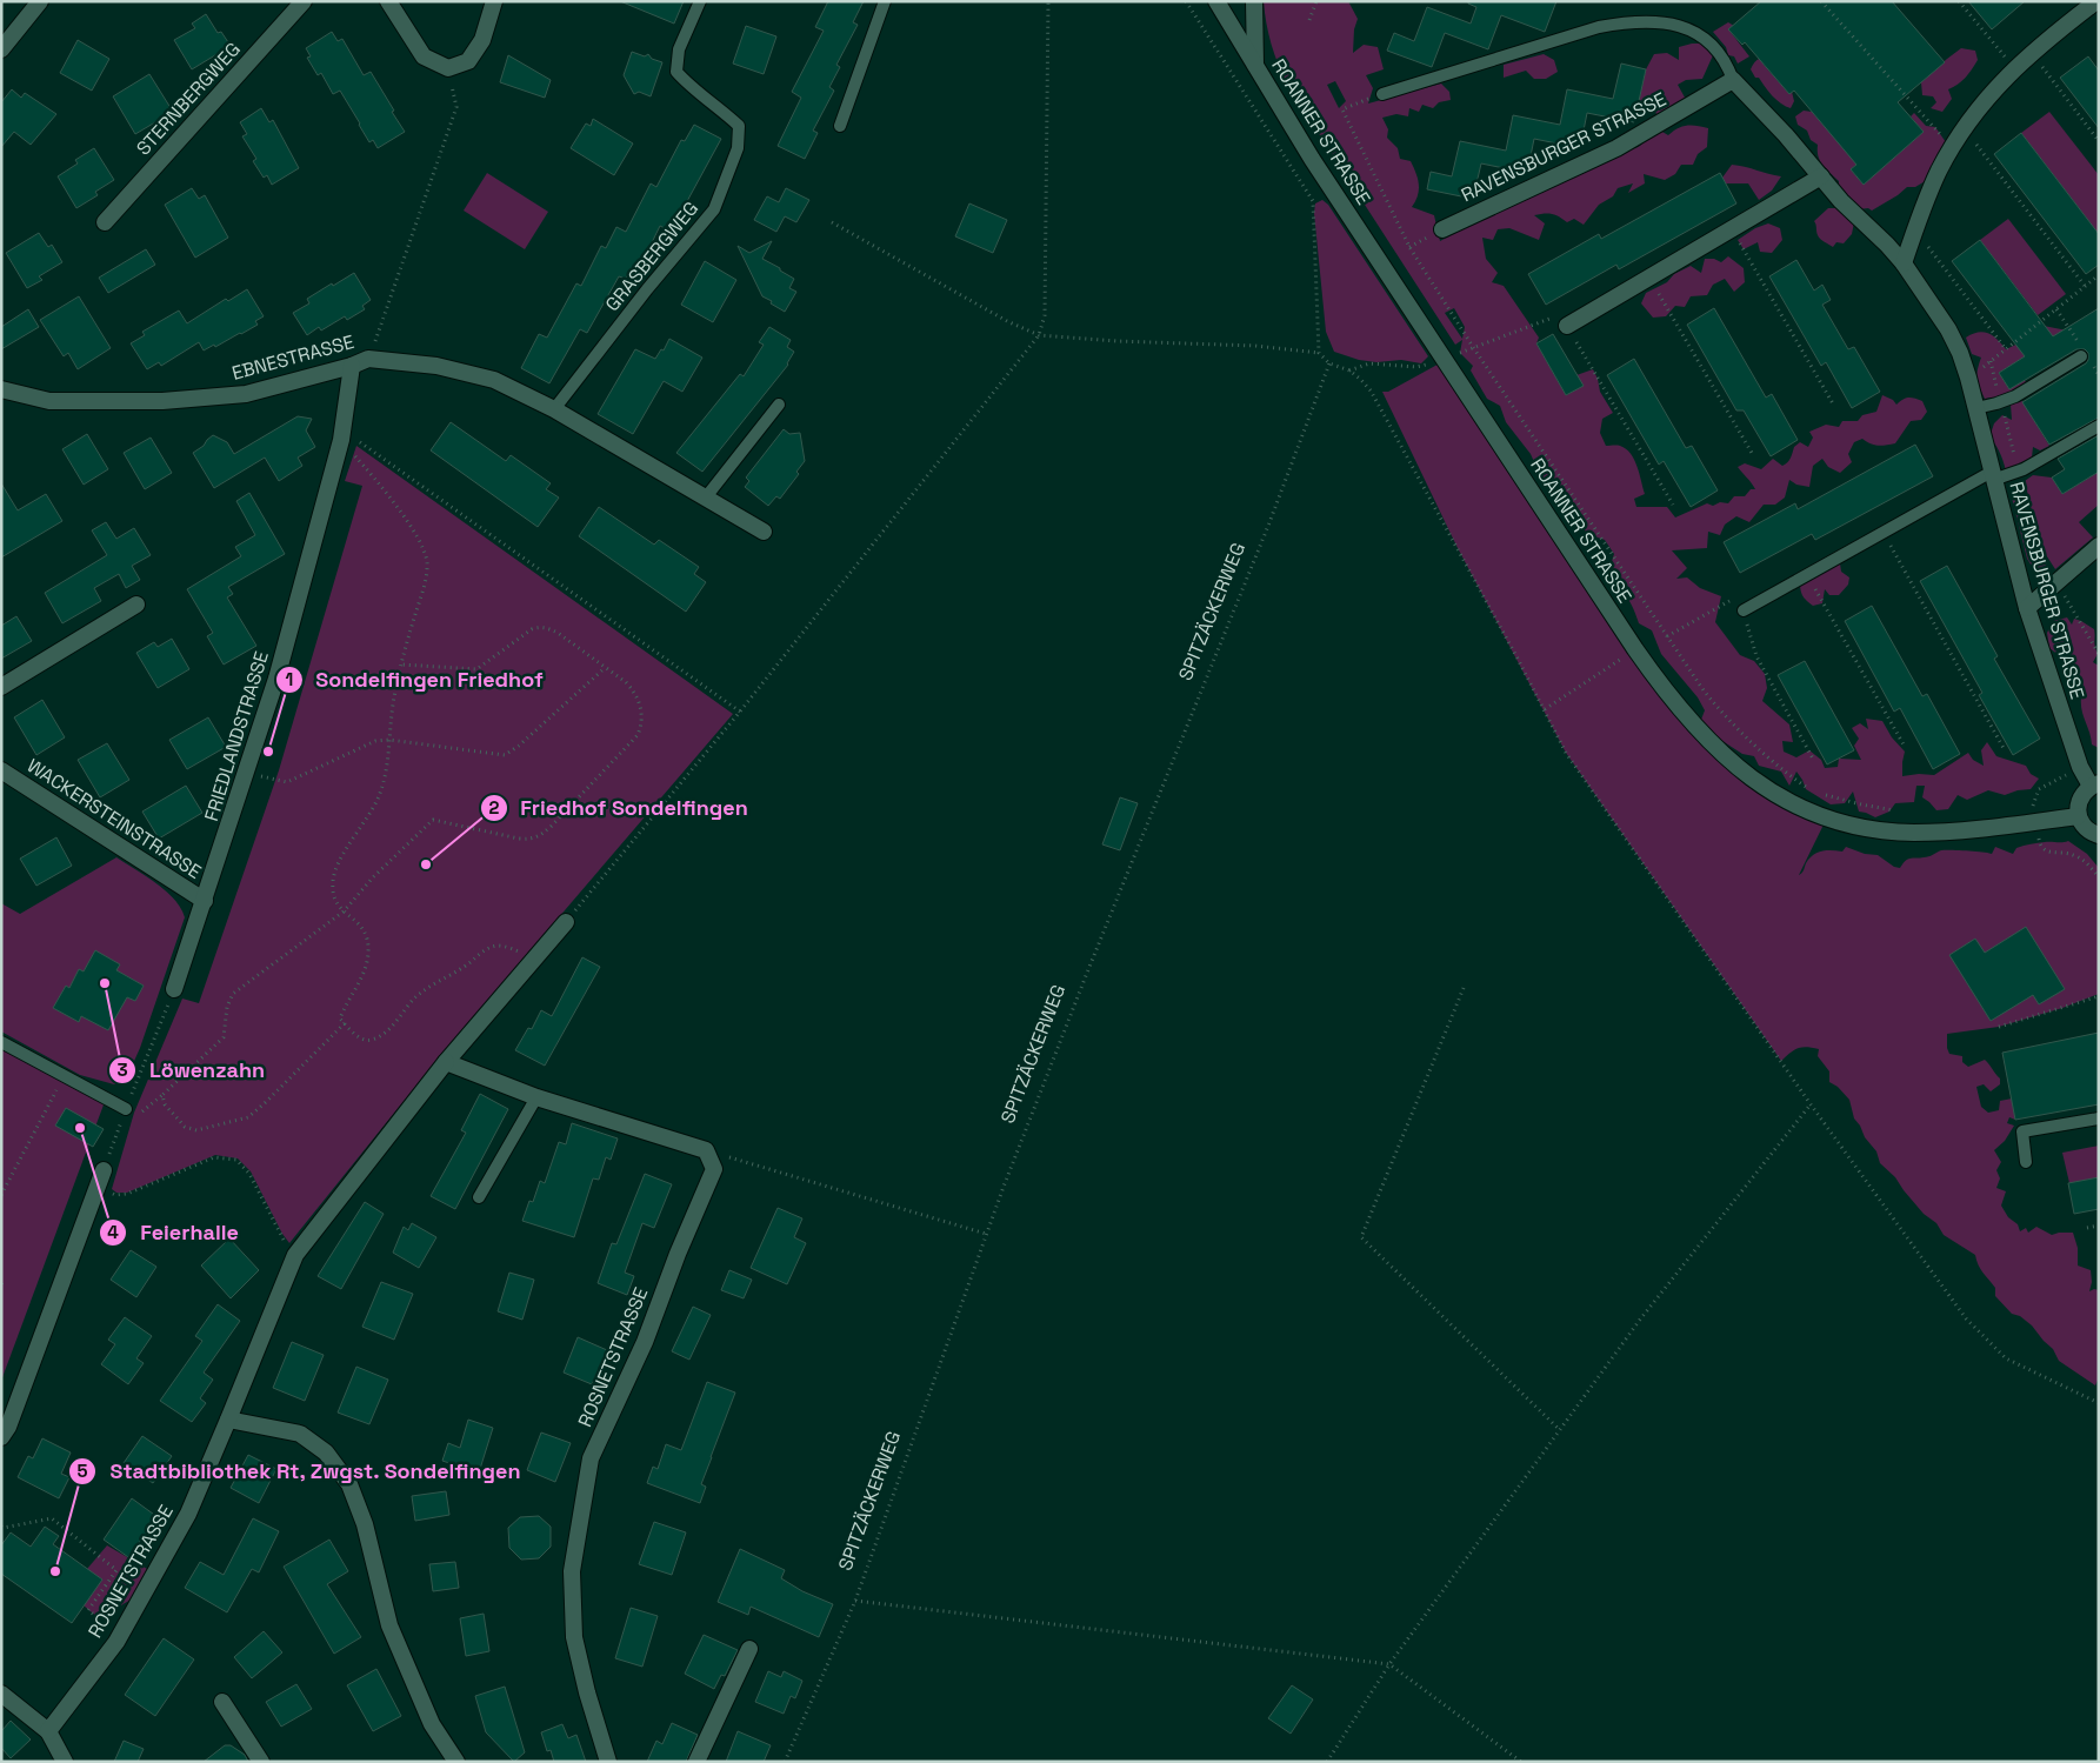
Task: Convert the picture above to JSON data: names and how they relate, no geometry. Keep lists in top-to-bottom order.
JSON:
{
  "streets": {
    "street": [
      "STERNBERGWEG",
      "ROANNER STRASSE",
      "RAVENSBURGER STRASSE",
      "EBNESTRASSE",
      "FRIEDLANDSTRASSE",
      "WACKERSTEINSTRASSE",
      "ROSNETSTRASSE"
    ],
    "lane": ["GRASBERGWEG"],
    "path": ["SPITZÄCKERWEG"]
  },
  "crossings": [
    ["GRASBERGWEG", "EBNESTRASSE"],
    ["EBNESTRASSE", "FRIEDLANDSTRASSE"],
    ["FRIEDLANDSTRASSE", "WACKERSTEINSTRASSE"]
  ],
  "places": [
    "Sondelfingen Friedhof",
    "Friedhof Sondelfingen",
    "Löwenzahn",
    "Feierhalle",
    "Stadtbibliothek Rt, Zwgst. Sondelfingen"
  ]
}
